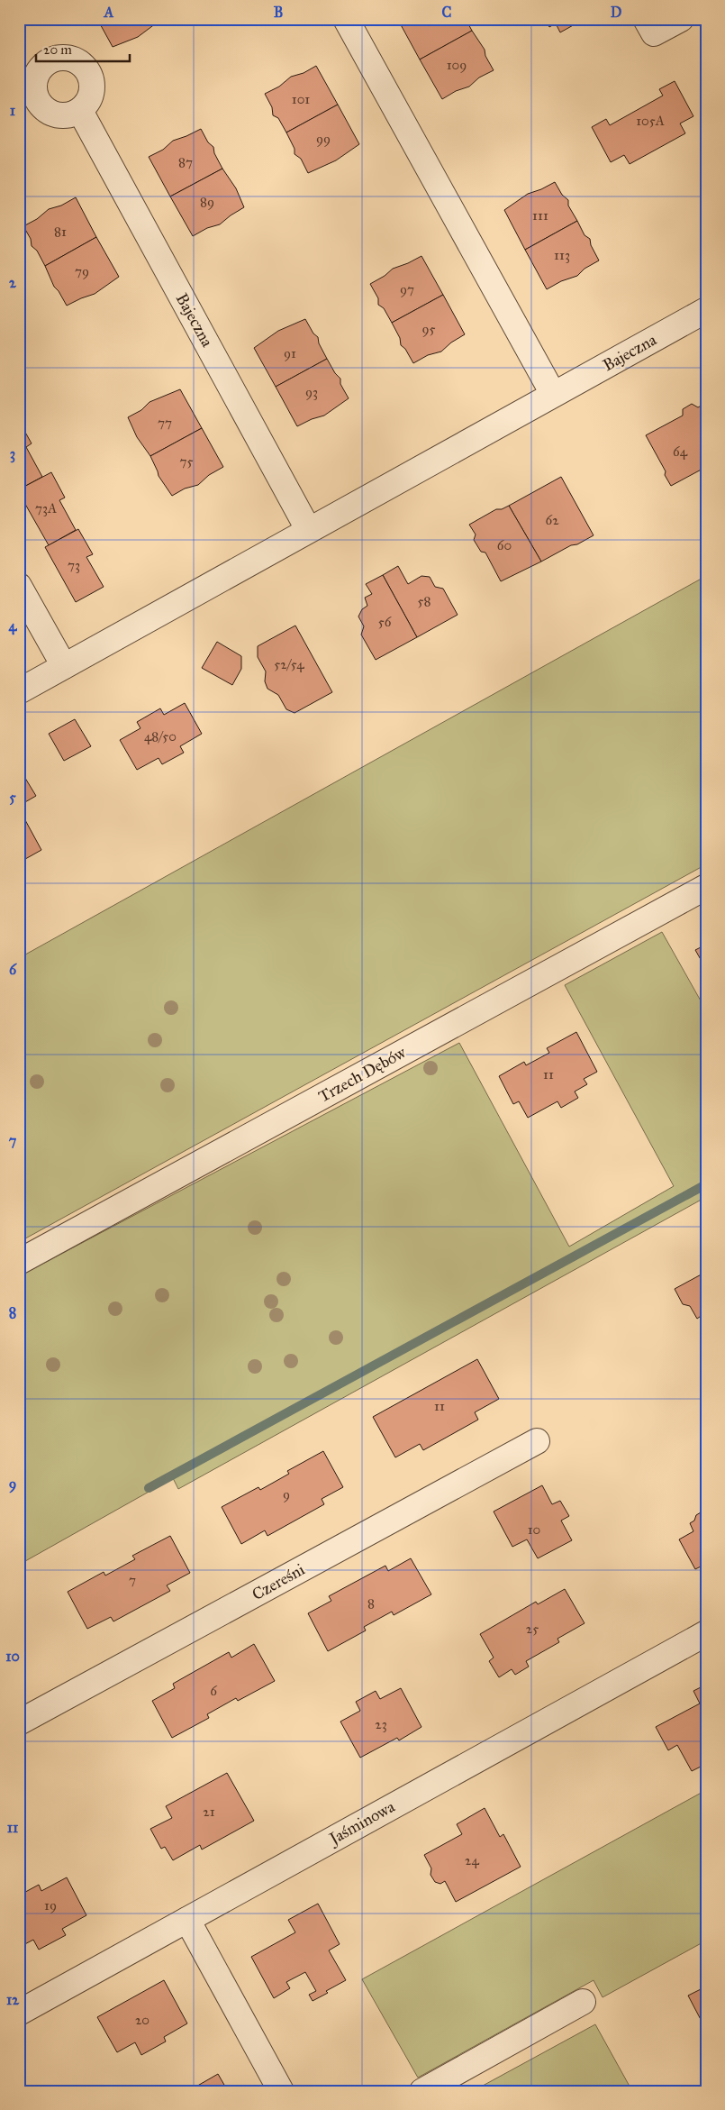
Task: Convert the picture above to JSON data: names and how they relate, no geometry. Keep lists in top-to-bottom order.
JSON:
{
  "streets": {
    "street": [
      "Bajeczna",
      "Trzech Dębów",
      "Czereśni",
      "Jaśminowa"
    ]
  },
  "house_numbers": [
    "109",
    "101",
    "105A",
    "99",
    "87",
    "89",
    "111",
    "81",
    "113",
    "79",
    "97",
    "95",
    "91",
    "93",
    "77",
    "64",
    "75",
    "73A",
    "62",
    "60",
    "73",
    "58",
    "56",
    "52/54",
    "48/50",
    "11",
    "11",
    "9",
    "10",
    "7",
    "8",
    "25",
    "6",
    "23",
    "21",
    "24",
    "19",
    "20"
  ],
  "scale_bar": "20 m",
  "grid": {
    "columns": [
      "A",
      "B",
      "C",
      "D"
    ],
    "rows": [
      "1",
      "2",
      "3",
      "4",
      "5",
      "6",
      "7",
      "8",
      "9",
      "10",
      "11",
      "12"
    ]
  }
}
